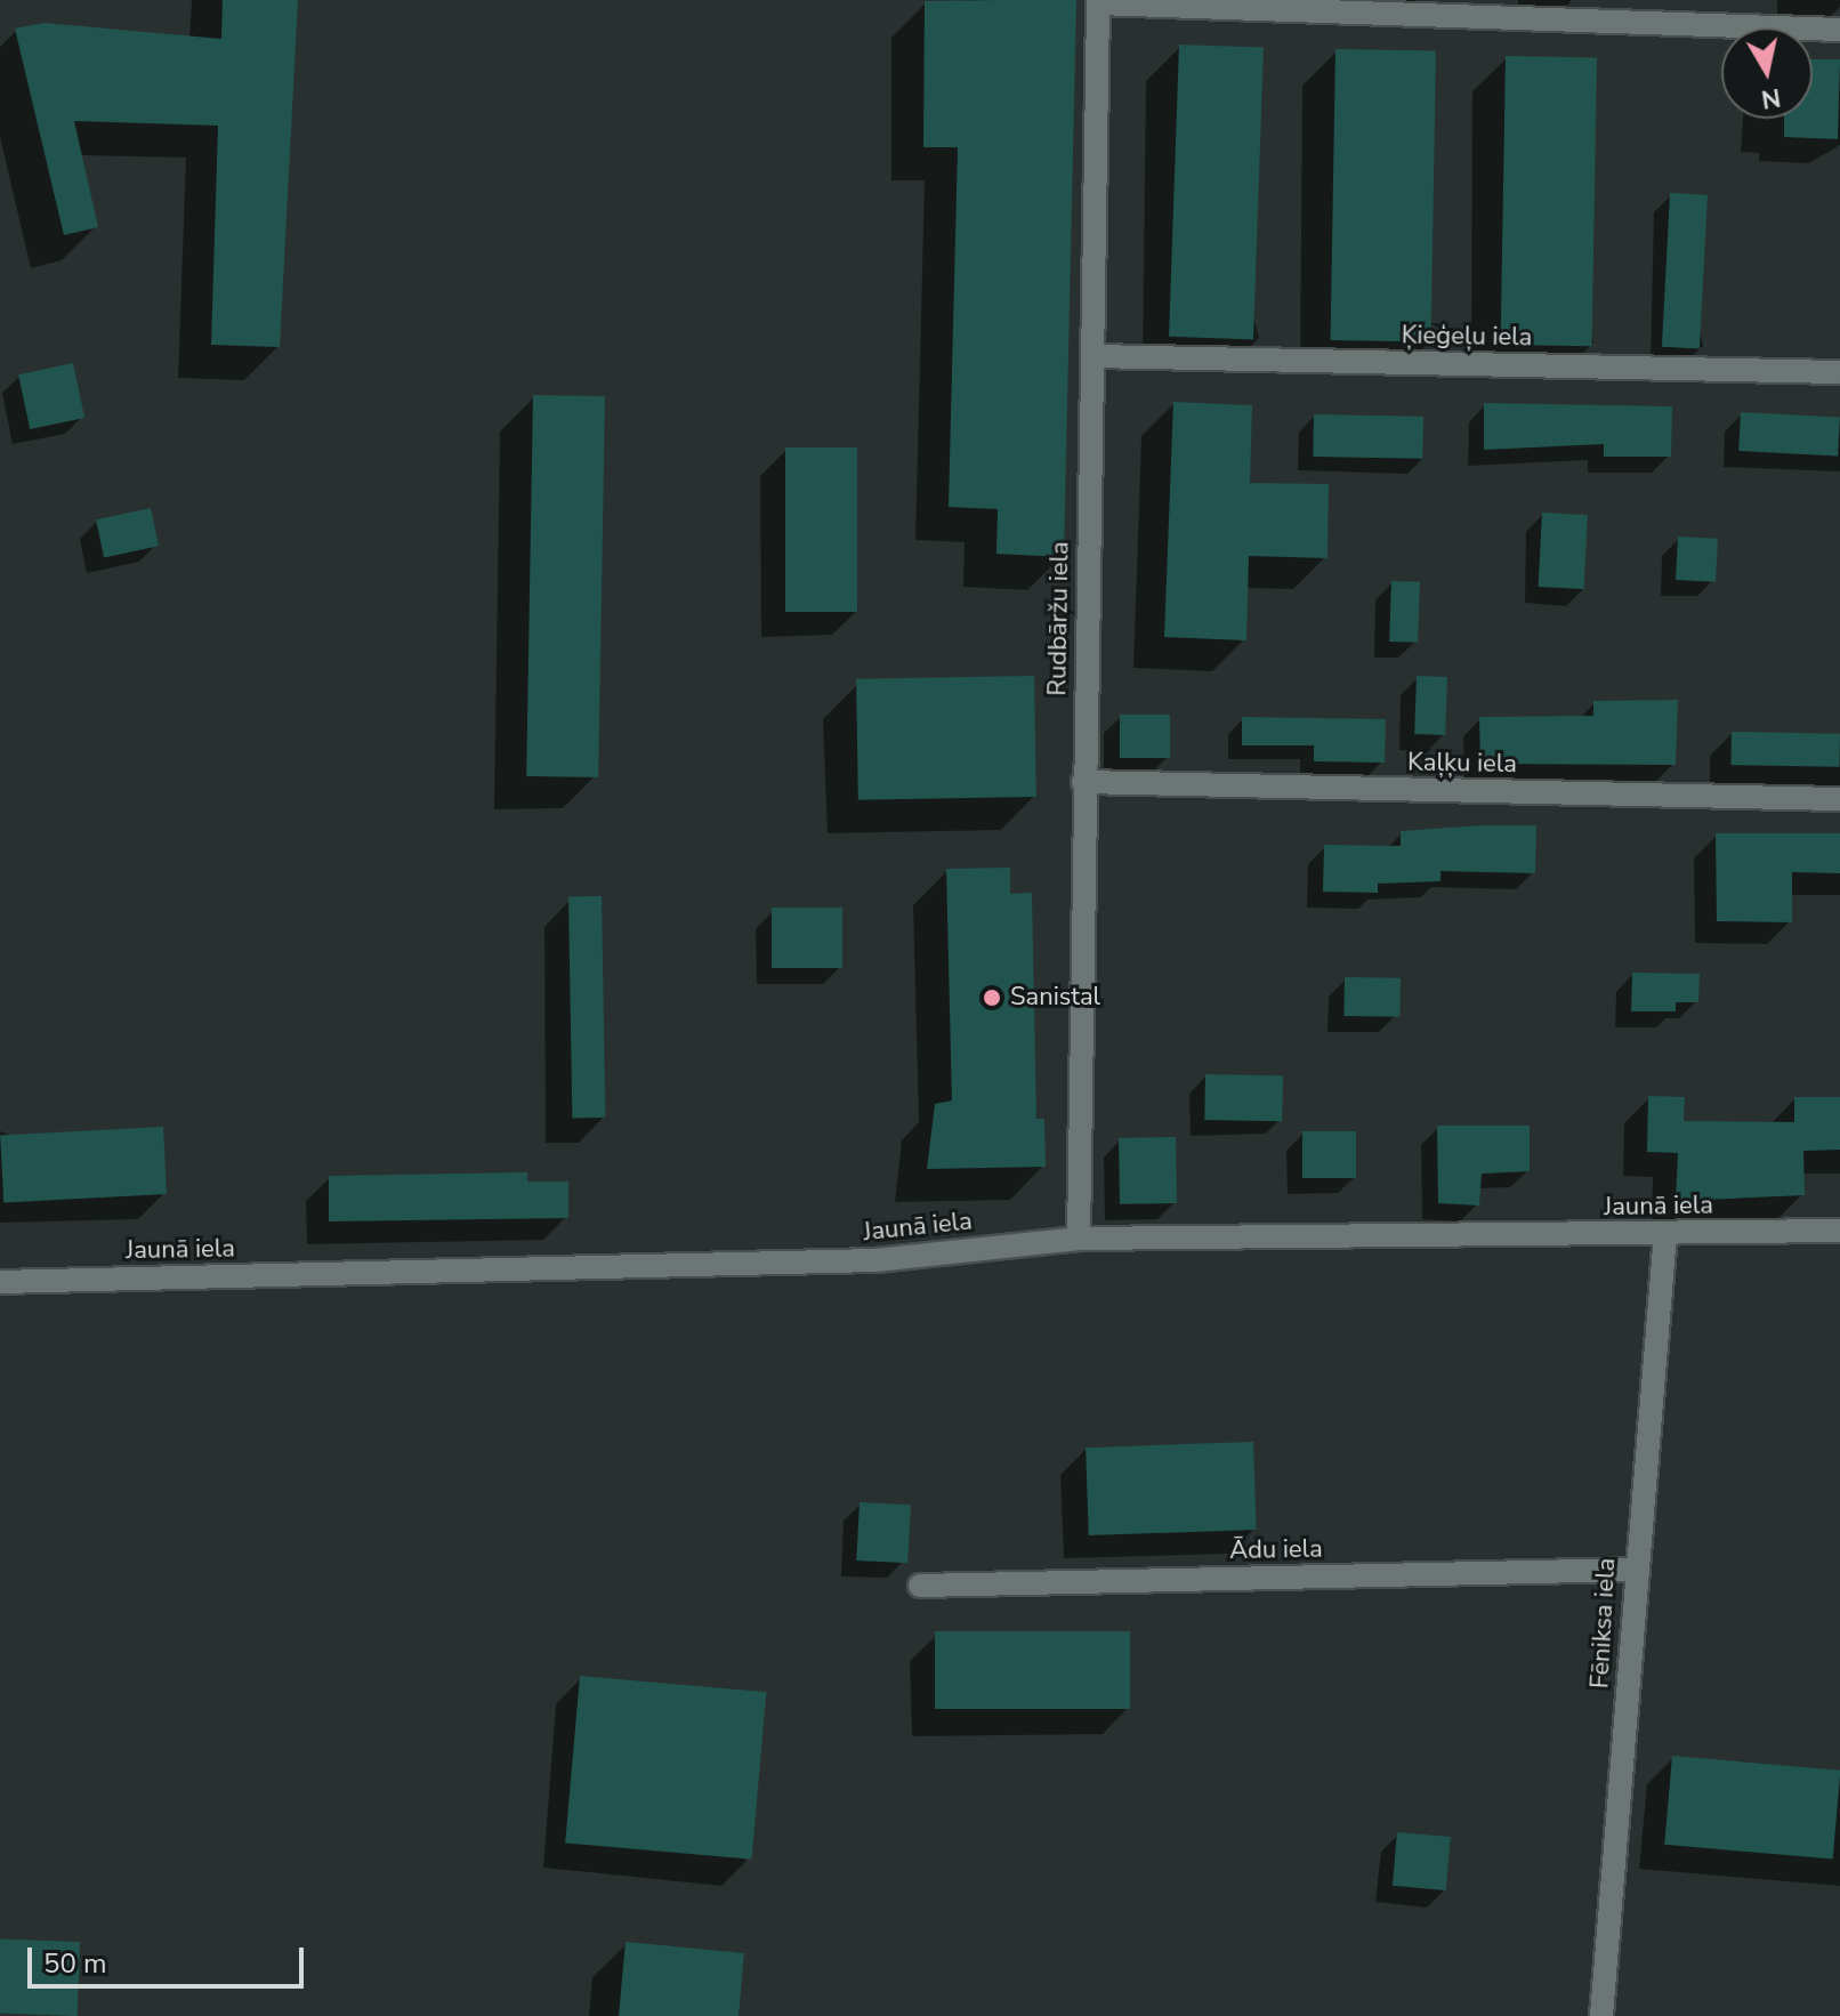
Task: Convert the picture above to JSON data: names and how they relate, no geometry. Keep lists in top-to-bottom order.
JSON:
{
  "streets": {
    "street": [
      "Ķieģeļu iela",
      "Rudbāržu iela",
      "Kaļķu iela",
      "Jaunā iela",
      "Ādu iela",
      "Fēniksa iela"
    ]
  },
  "crossings": [
    ["Ķieģeļu iela", "Rudbāržu iela"],
    ["Rudbāržu iela", "Kaļķu iela"],
    ["Rudbāržu iela", "Jaunā iela"],
    ["Jaunā iela", "Fēniksa iela"],
    ["Ādu iela", "Fēniksa iela"]
  ],
  "places": ["Sanistal"],
  "scale_bar": "50 m",
  "north": "bottom"
}
